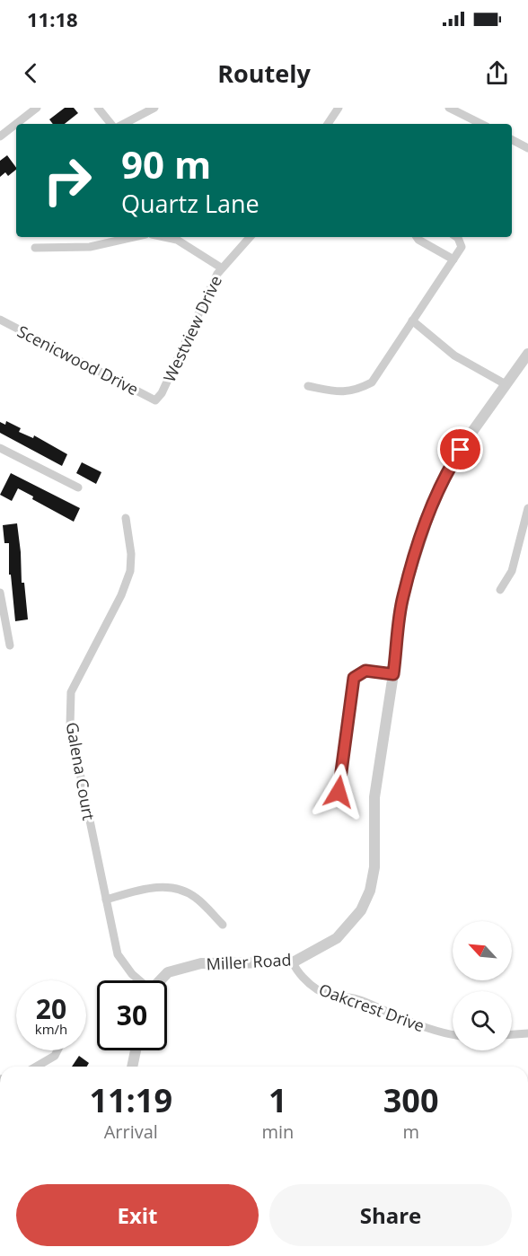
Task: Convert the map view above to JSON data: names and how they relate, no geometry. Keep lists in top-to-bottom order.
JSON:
{
  "streets": {
    "street": [
      "Westview Drive",
      "Scenicwood Drive",
      "Galena Court",
      "Miller Road",
      "Oakcrest Drive"
    ]
  },
  "crossings": [
    ["Westview Drive", "Scenicwood Drive"],
    ["Miller Road", "Oakcrest Drive"]
  ],
  "north": "top left",
  "page": {
    "status": "11:18",
    "header": "Routely",
    "turn": ["90 m", "Quartz Lane"],
    "speed": "20 km/h",
    "limit": "30",
    "eta": [
      "11:19",
      "Arrival",
      "1",
      "min",
      "300",
      "m"
    ],
    "buttons": ["Exit", "Share"]
  }
}
